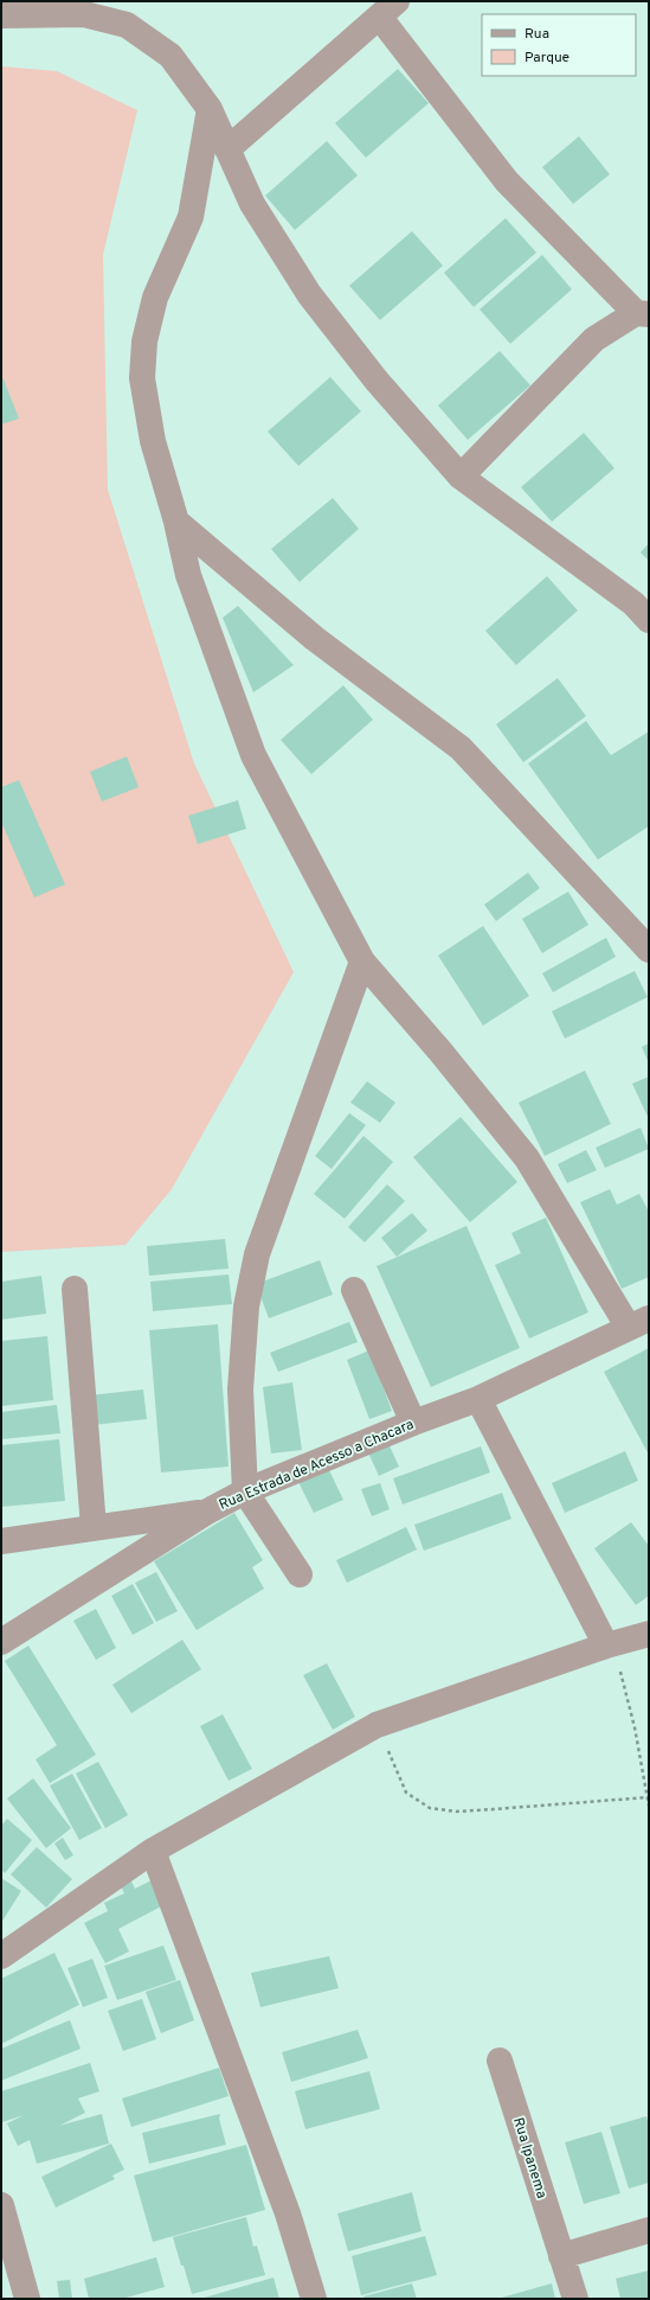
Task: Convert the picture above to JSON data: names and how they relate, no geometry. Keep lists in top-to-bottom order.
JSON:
{
  "streets": {
    "street": ["Rua Estrada de Acesso a Chacara", "Rua Ipanema"]
  },
  "legend": ["Rua", "Parque"]
}
